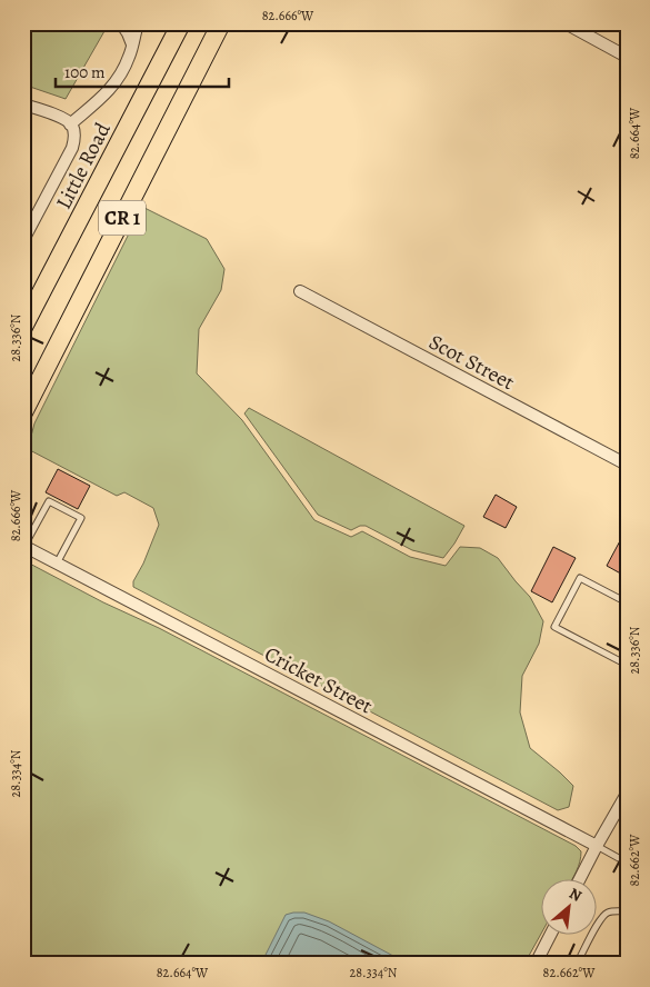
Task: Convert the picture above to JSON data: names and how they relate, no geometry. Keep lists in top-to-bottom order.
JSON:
{
  "streets": {
    "main road": ["Little Road", "CR 1"],
    "street": ["Scot Street", "Cricket Street"]
  },
  "scale_bar": "100 m",
  "north": "top right",
  "coordinates": [
    "82.666°W",
    "82.664°W",
    "28.336°N",
    "28.334°N",
    "82.662°W"
  ]
}
